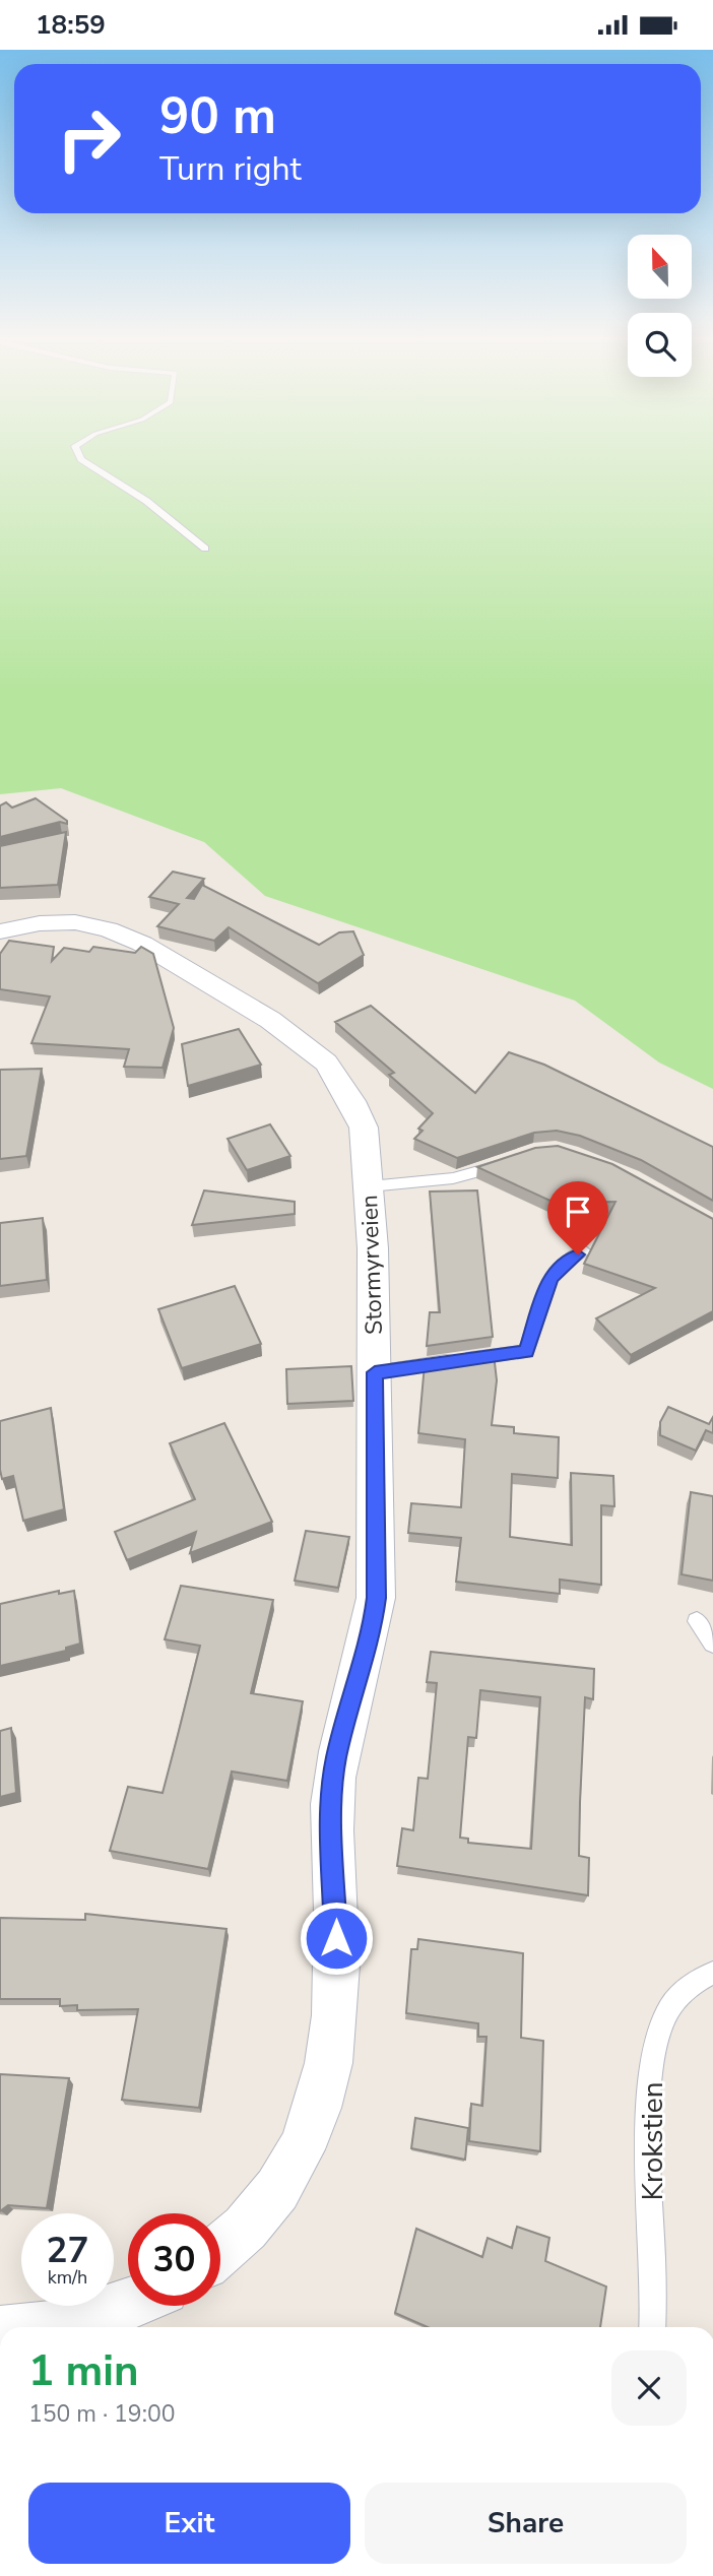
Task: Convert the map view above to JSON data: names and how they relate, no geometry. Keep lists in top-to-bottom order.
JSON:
{
  "streets": {
    "street": ["Stormyrveien"],
    "lane": ["Krokstien"]
  },
  "north": "top",
  "page": {
    "status": "18:59",
    "turn": ["90 m", "Turn right"],
    "speed": "27 km/h",
    "limit": "30",
    "heading": ["1 min", "150 m · 19:00"],
    "buttons": ["Exit", "Share"]
  }
}
